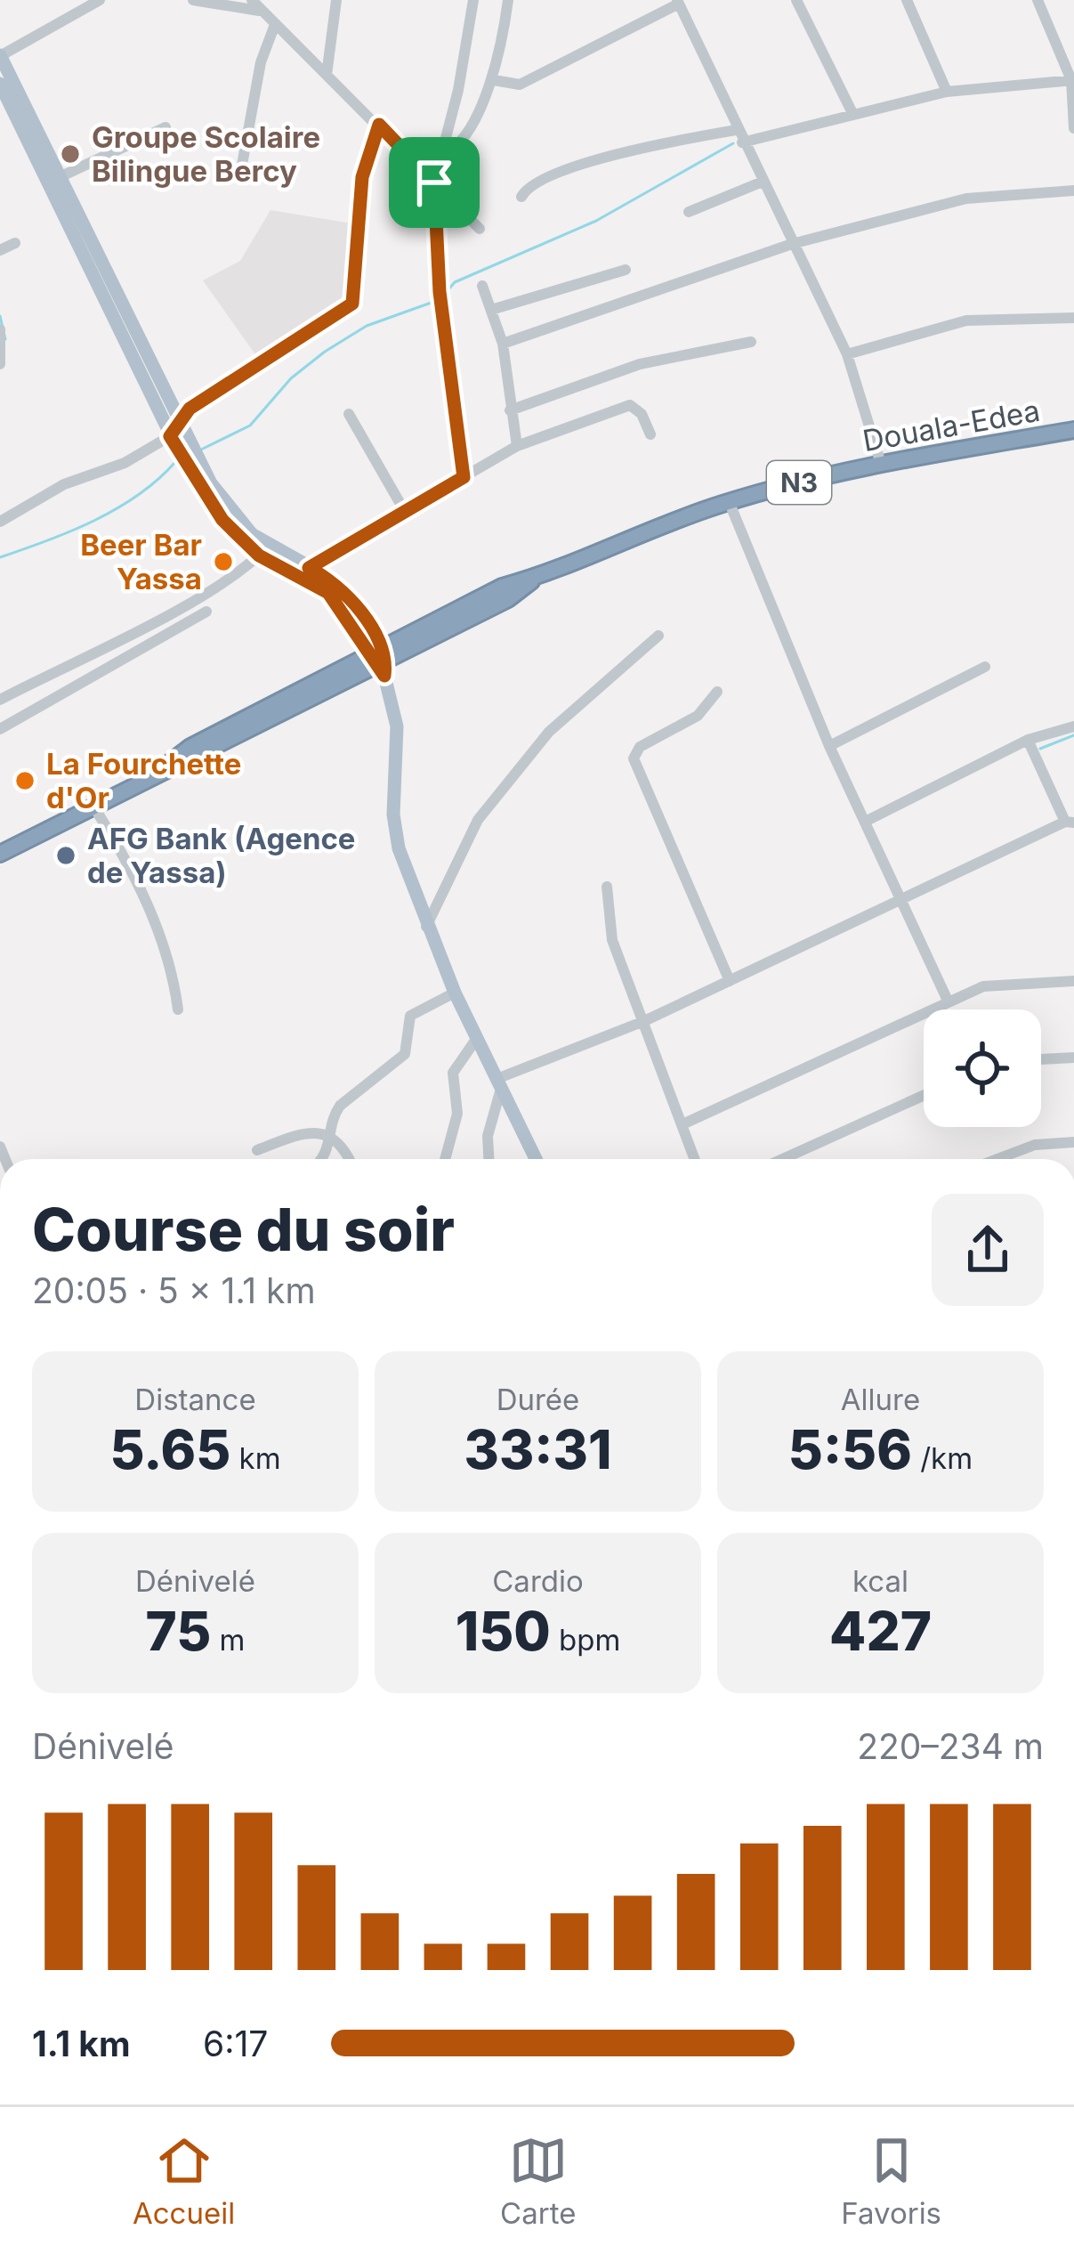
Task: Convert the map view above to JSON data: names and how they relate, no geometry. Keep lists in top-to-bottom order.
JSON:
{
  "streets": {
    "highway": ["Douala-Edea", "N3"]
  },
  "places": [
    "Groupe Scolaire Bilingue Bercy",
    "Beer Bar Yassa",
    "La Fourchette d'Or",
    "AFG Bank (Agence de Yassa)"
  ],
  "page": {
    "heading": ["Course du soir", "20:05 · 5 × 1.1 km"],
    "stats": [
      ["Distance", "5.65 km"],
      ["Durée", "33:31"],
      ["Allure", "5:56 /km"],
      ["Dénivelé", "75 m"],
      ["Cardio", "150 bpm"],
      ["kcal", "427"]
    ],
    "chart": ["Dénivelé", "220–234 m"],
    "list": [
      {
        "name": "1.1 km",
        "note": "6:17"
      }
    ],
    "tabs": ["Accueil", "Carte", "Favoris"]
  }
}
